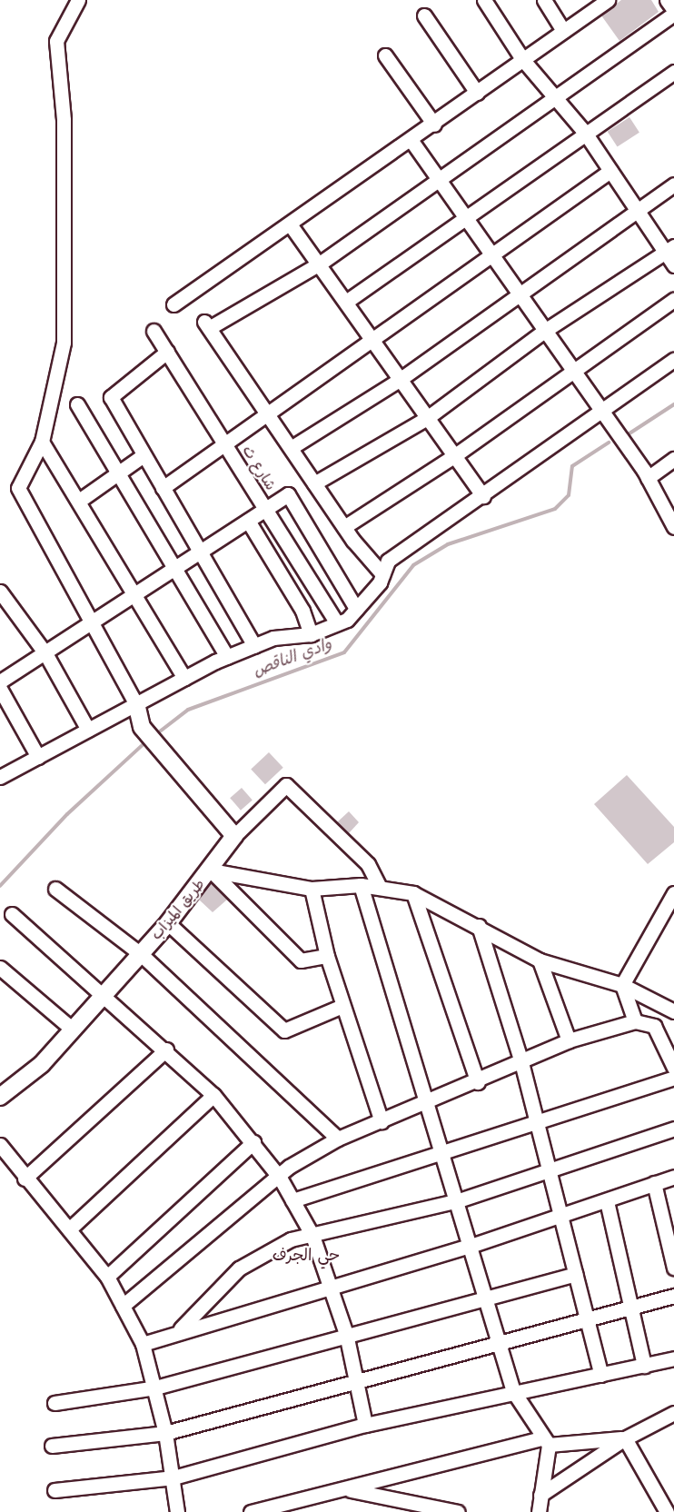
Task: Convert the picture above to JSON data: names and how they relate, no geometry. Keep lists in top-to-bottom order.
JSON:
{
  "streets": {
    "street": ["شارع ث", "طريق الميزاب"]
  },
  "districts": ["حي الجرف"],
  "water": ["وادي الناقص"]
}
